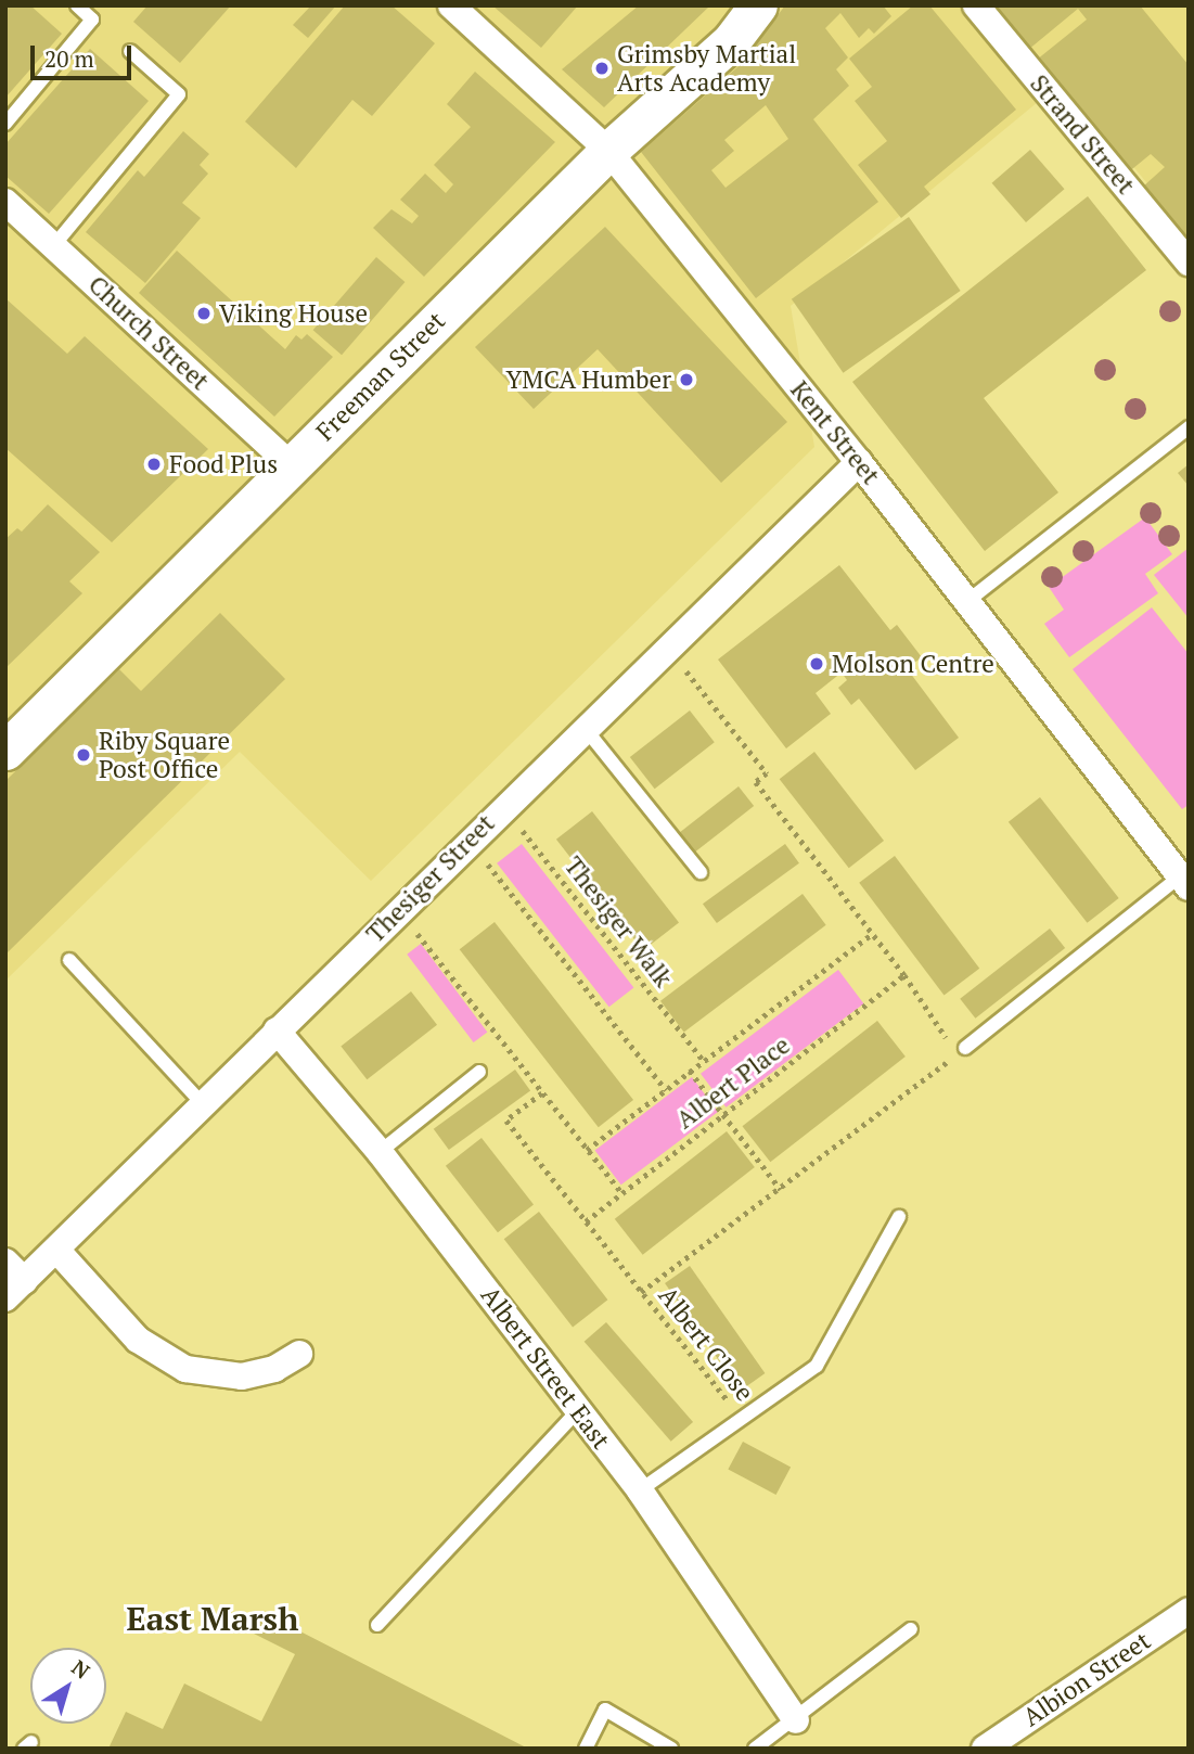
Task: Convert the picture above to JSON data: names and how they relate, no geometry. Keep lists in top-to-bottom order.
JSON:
{
  "streets": {
    "main road": ["Freeman Street"],
    "street": [
      "Strand Street",
      "Church Street",
      "Kent Street",
      "Thesiger Street",
      "Albert Street East",
      "Albion Street"
    ],
    "path": ["Thesiger Walk", "Albert Place", "Albert Close"]
  },
  "crossings": [
    ["Church Street", "Freeman Street"],
    ["Freeman Street", "Kent Street"],
    ["Kent Street", "Thesiger Street"],
    ["Thesiger Street", "Thesiger Walk"],
    ["Thesiger Street", "Albert Street East"],
    ["Thesiger Walk", "Albert Place"]
  ],
  "districts": ["East Marsh"],
  "places": [
    "Grimsby Martial Arts Academy",
    "Viking House",
    "YMCA Humber",
    "Food Plus",
    "Molson Centre",
    "Riby Square Post Office"
  ],
  "scale_bar": "20 m",
  "north": "top right"
}
